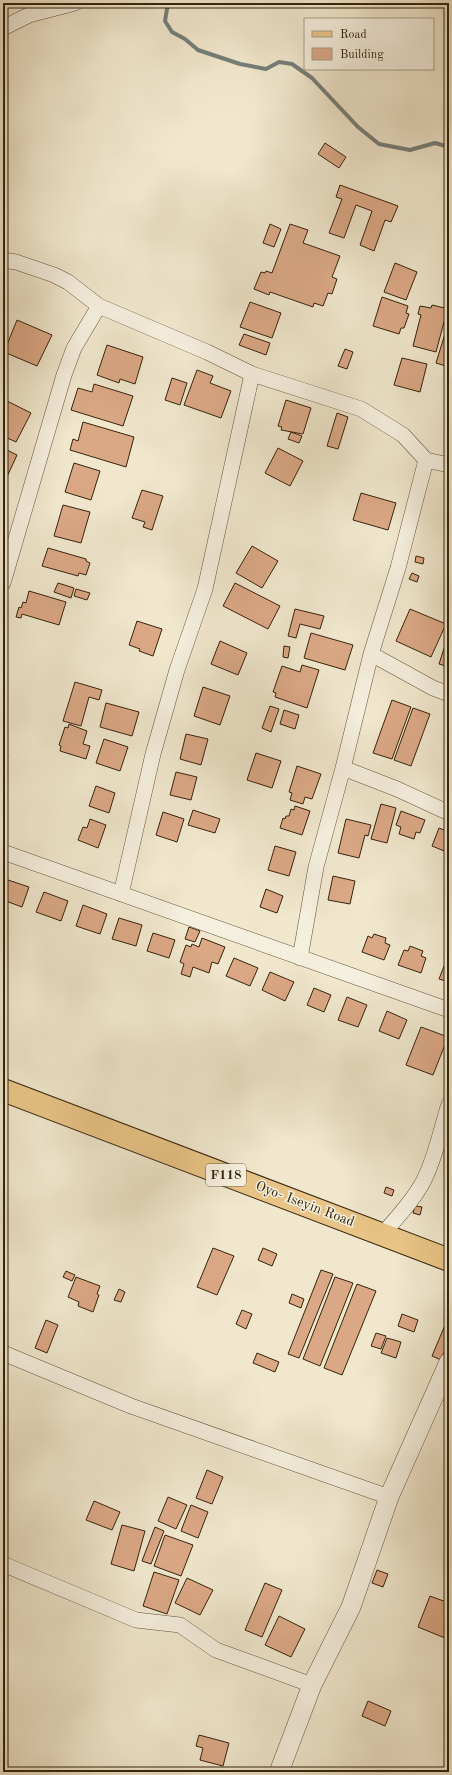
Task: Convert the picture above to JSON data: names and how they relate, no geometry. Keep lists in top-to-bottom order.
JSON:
{
  "streets": {
    "main road": ["F118", "Oyo- Iseyin Road"]
  },
  "legend": ["Road", "Building"]
}
